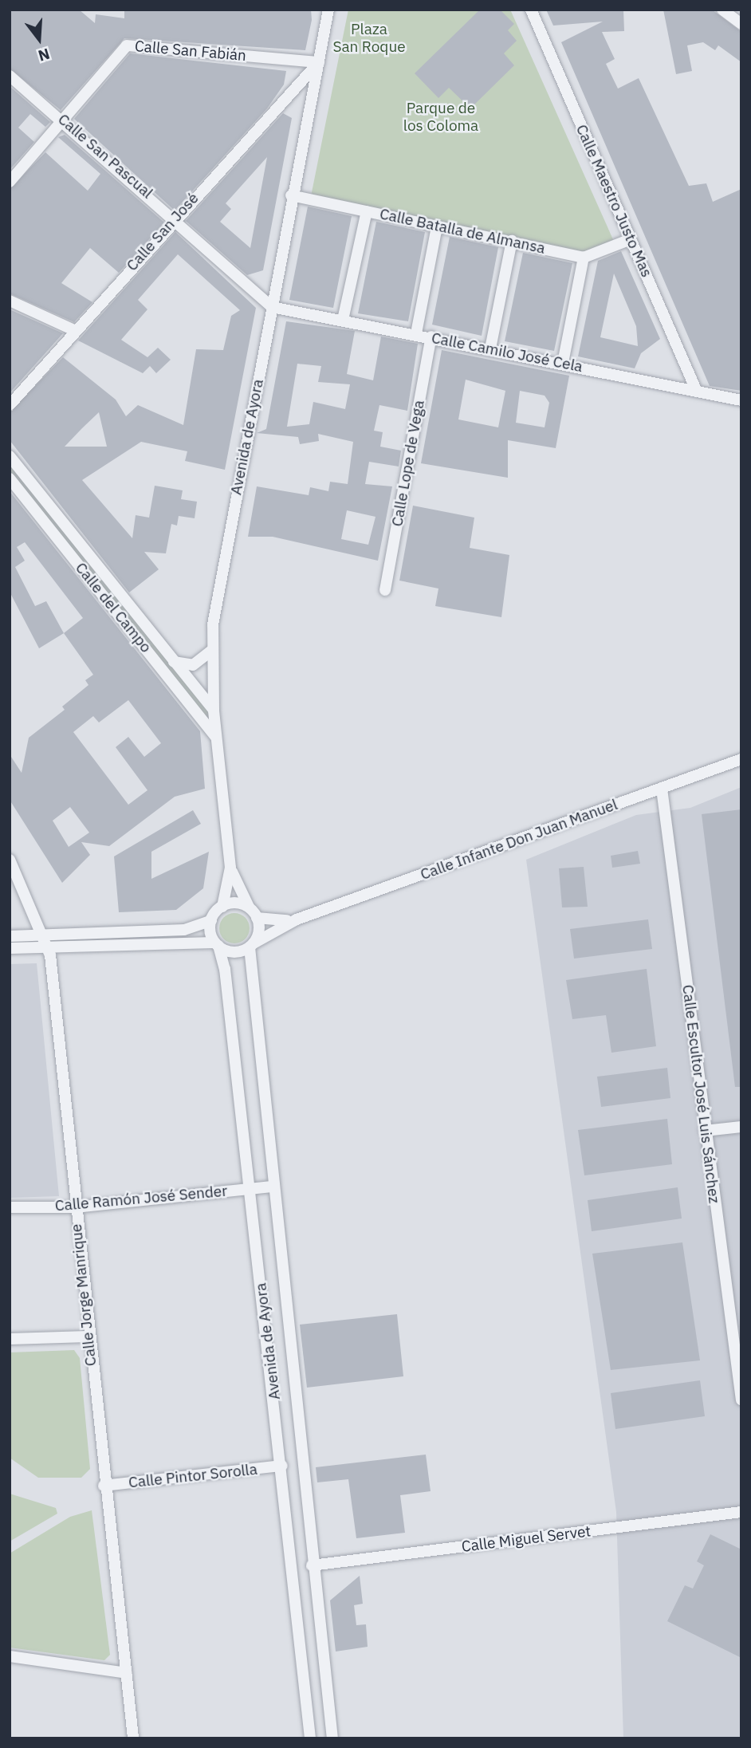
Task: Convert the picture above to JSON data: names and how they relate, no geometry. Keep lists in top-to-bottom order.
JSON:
{
  "streets": {
    "street": [
      "Calle San Fabián",
      "Calle San Pascual",
      "Calle Maestro Justo Mas",
      "Calle Batalla de Almansa",
      "Calle San José",
      "Calle Camilo José Cela",
      "Avenida de Ayora",
      "Calle Lope de Vega",
      "Calle del Campo",
      "Calle Infante Don Juan Manuel",
      "Calle Escultor José Luis Sánchez",
      "Calle Ramón José Sender",
      "Calle Jorge Manrique",
      "Calle Pintor Sorolla",
      "Calle Miguel Servet"
    ]
  },
  "crossings": [
    ["Calle San Fabián", "Calle San Pascual"],
    ["Calle San Fabián", "Calle San José"],
    ["Calle San Fabián", "Avenida de Ayora"],
    ["Calle San Pascual", "Calle San José"],
    ["Calle San Pascual", "Calle Camilo José Cela"],
    ["Calle San Pascual", "Avenida de Ayora"],
    ["Calle Maestro Justo Mas", "Calle Camilo José Cela"],
    ["Calle Batalla de Almansa", "Avenida de Ayora"],
    ["Calle San José", "Avenida de Ayora"],
    ["Calle Camilo José Cela", "Avenida de Ayora"],
    ["Calle Camilo José Cela", "Calle Lope de Vega"],
    ["Avenida de Ayora", "Calle del Campo"],
    ["Avenida de Ayora", "Calle Infante Don Juan Manuel"],
    ["Avenida de Ayora", "Calle Ramón José Sender"],
    ["Avenida de Ayora", "Calle Pintor Sorolla"],
    ["Avenida de Ayora", "Calle Miguel Servet"],
    ["Calle Infante Don Juan Manuel", "Calle Escultor José Luis Sánchez"],
    ["Calle Ramón José Sender", "Calle Jorge Manrique"],
    ["Calle Jorge Manrique", "Calle Pintor Sorolla"]
  ],
  "parks": ["Plaza San Roque", "Parque de los Coloma"],
  "north": "bottom"
}
